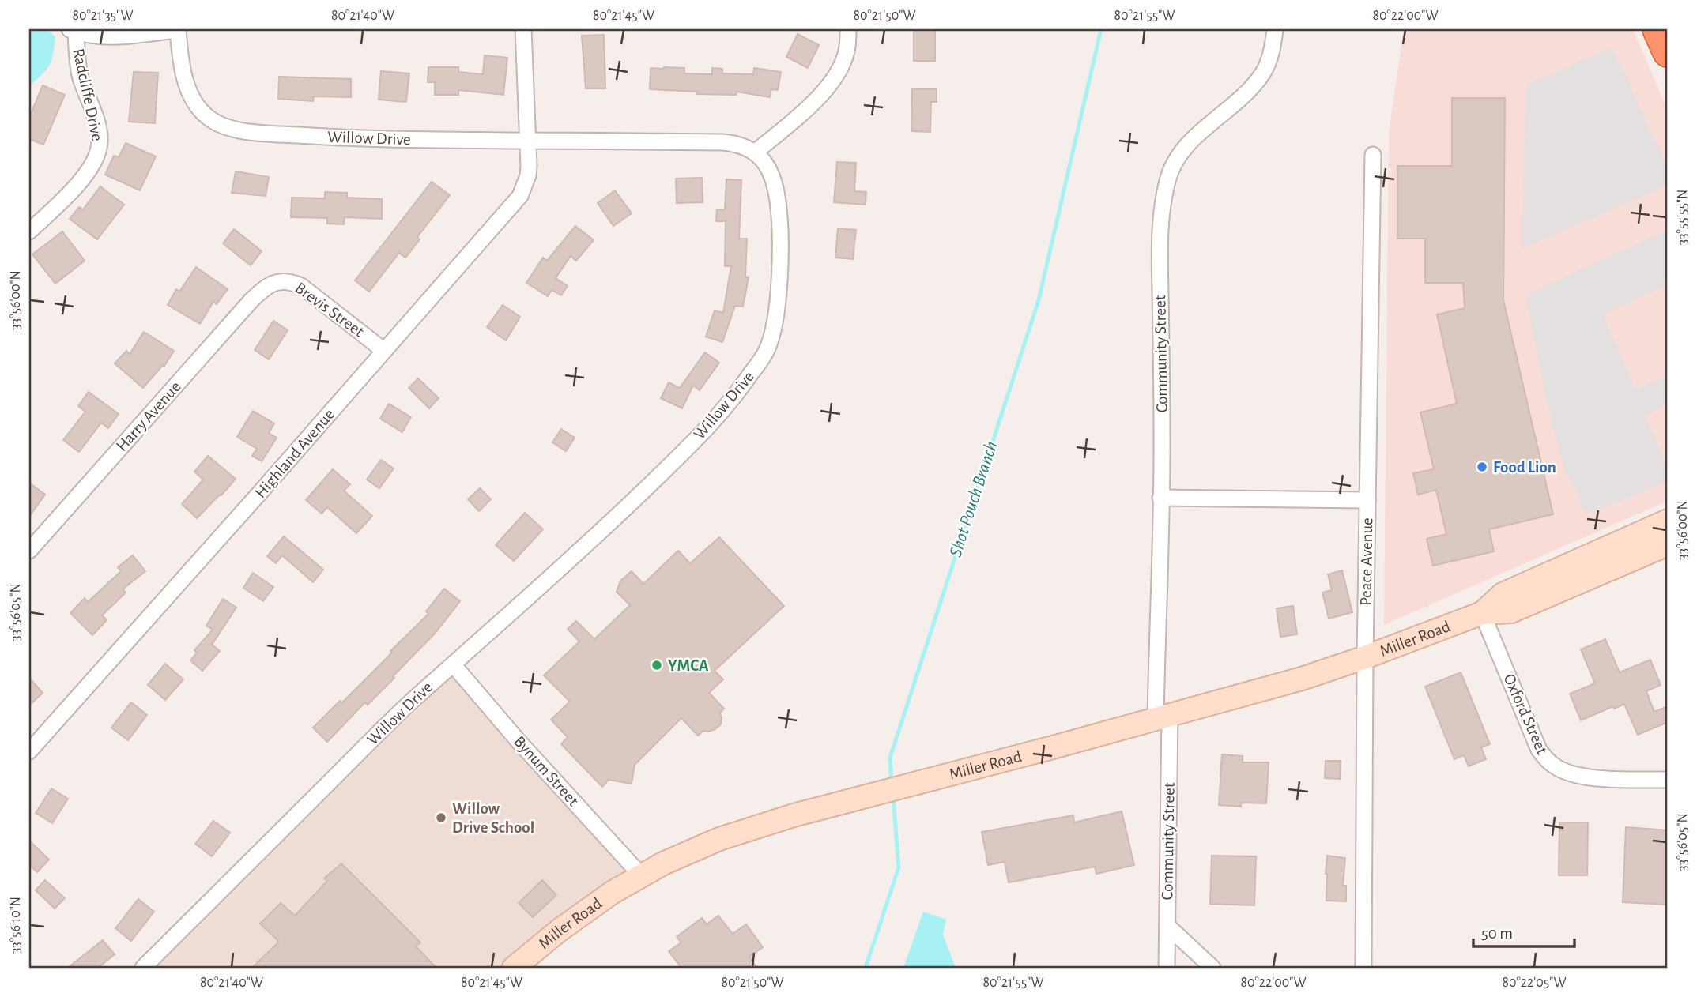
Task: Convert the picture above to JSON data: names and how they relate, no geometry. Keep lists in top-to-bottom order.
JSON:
{
  "streets": {
    "main road": ["Miller Road"],
    "street": [
      "Radcliffe Drive",
      "Willow Drive",
      "Brevis Street",
      "Community Street",
      "Harry Avenue",
      "Highland Avenue",
      "Peace Avenue",
      "Oxford Street",
      "Bynum Street"
    ]
  },
  "crossings": [
    ["Willow Drive", "Highland Avenue"],
    ["Willow Drive", "Bynum Street"],
    ["Brevis Street", "Harry Avenue"],
    ["Brevis Street", "Highland Avenue"],
    ["Community Street", "Miller Road"],
    ["Peace Avenue", "Miller Road"],
    ["Miller Road", "Oxford Street"],
    ["Miller Road", "Bynum Street"]
  ],
  "water": ["Shot Pouch Branch"],
  "places": ["Food Lion", "YMCA", "Willow Drive School"],
  "scale_bar": "50 m",
  "coordinates": [
    "80°21'35\"W",
    "80°21'40\"W",
    "80°21'45\"W",
    "80°21'50\"W",
    "80°21'55\"W",
    "80°22'00\"W",
    "33°55'55\"N",
    "33°56'00\"N",
    "33°56'05\"N",
    "33°56'10\"N",
    "80°22'05\"W"
  ]
}
